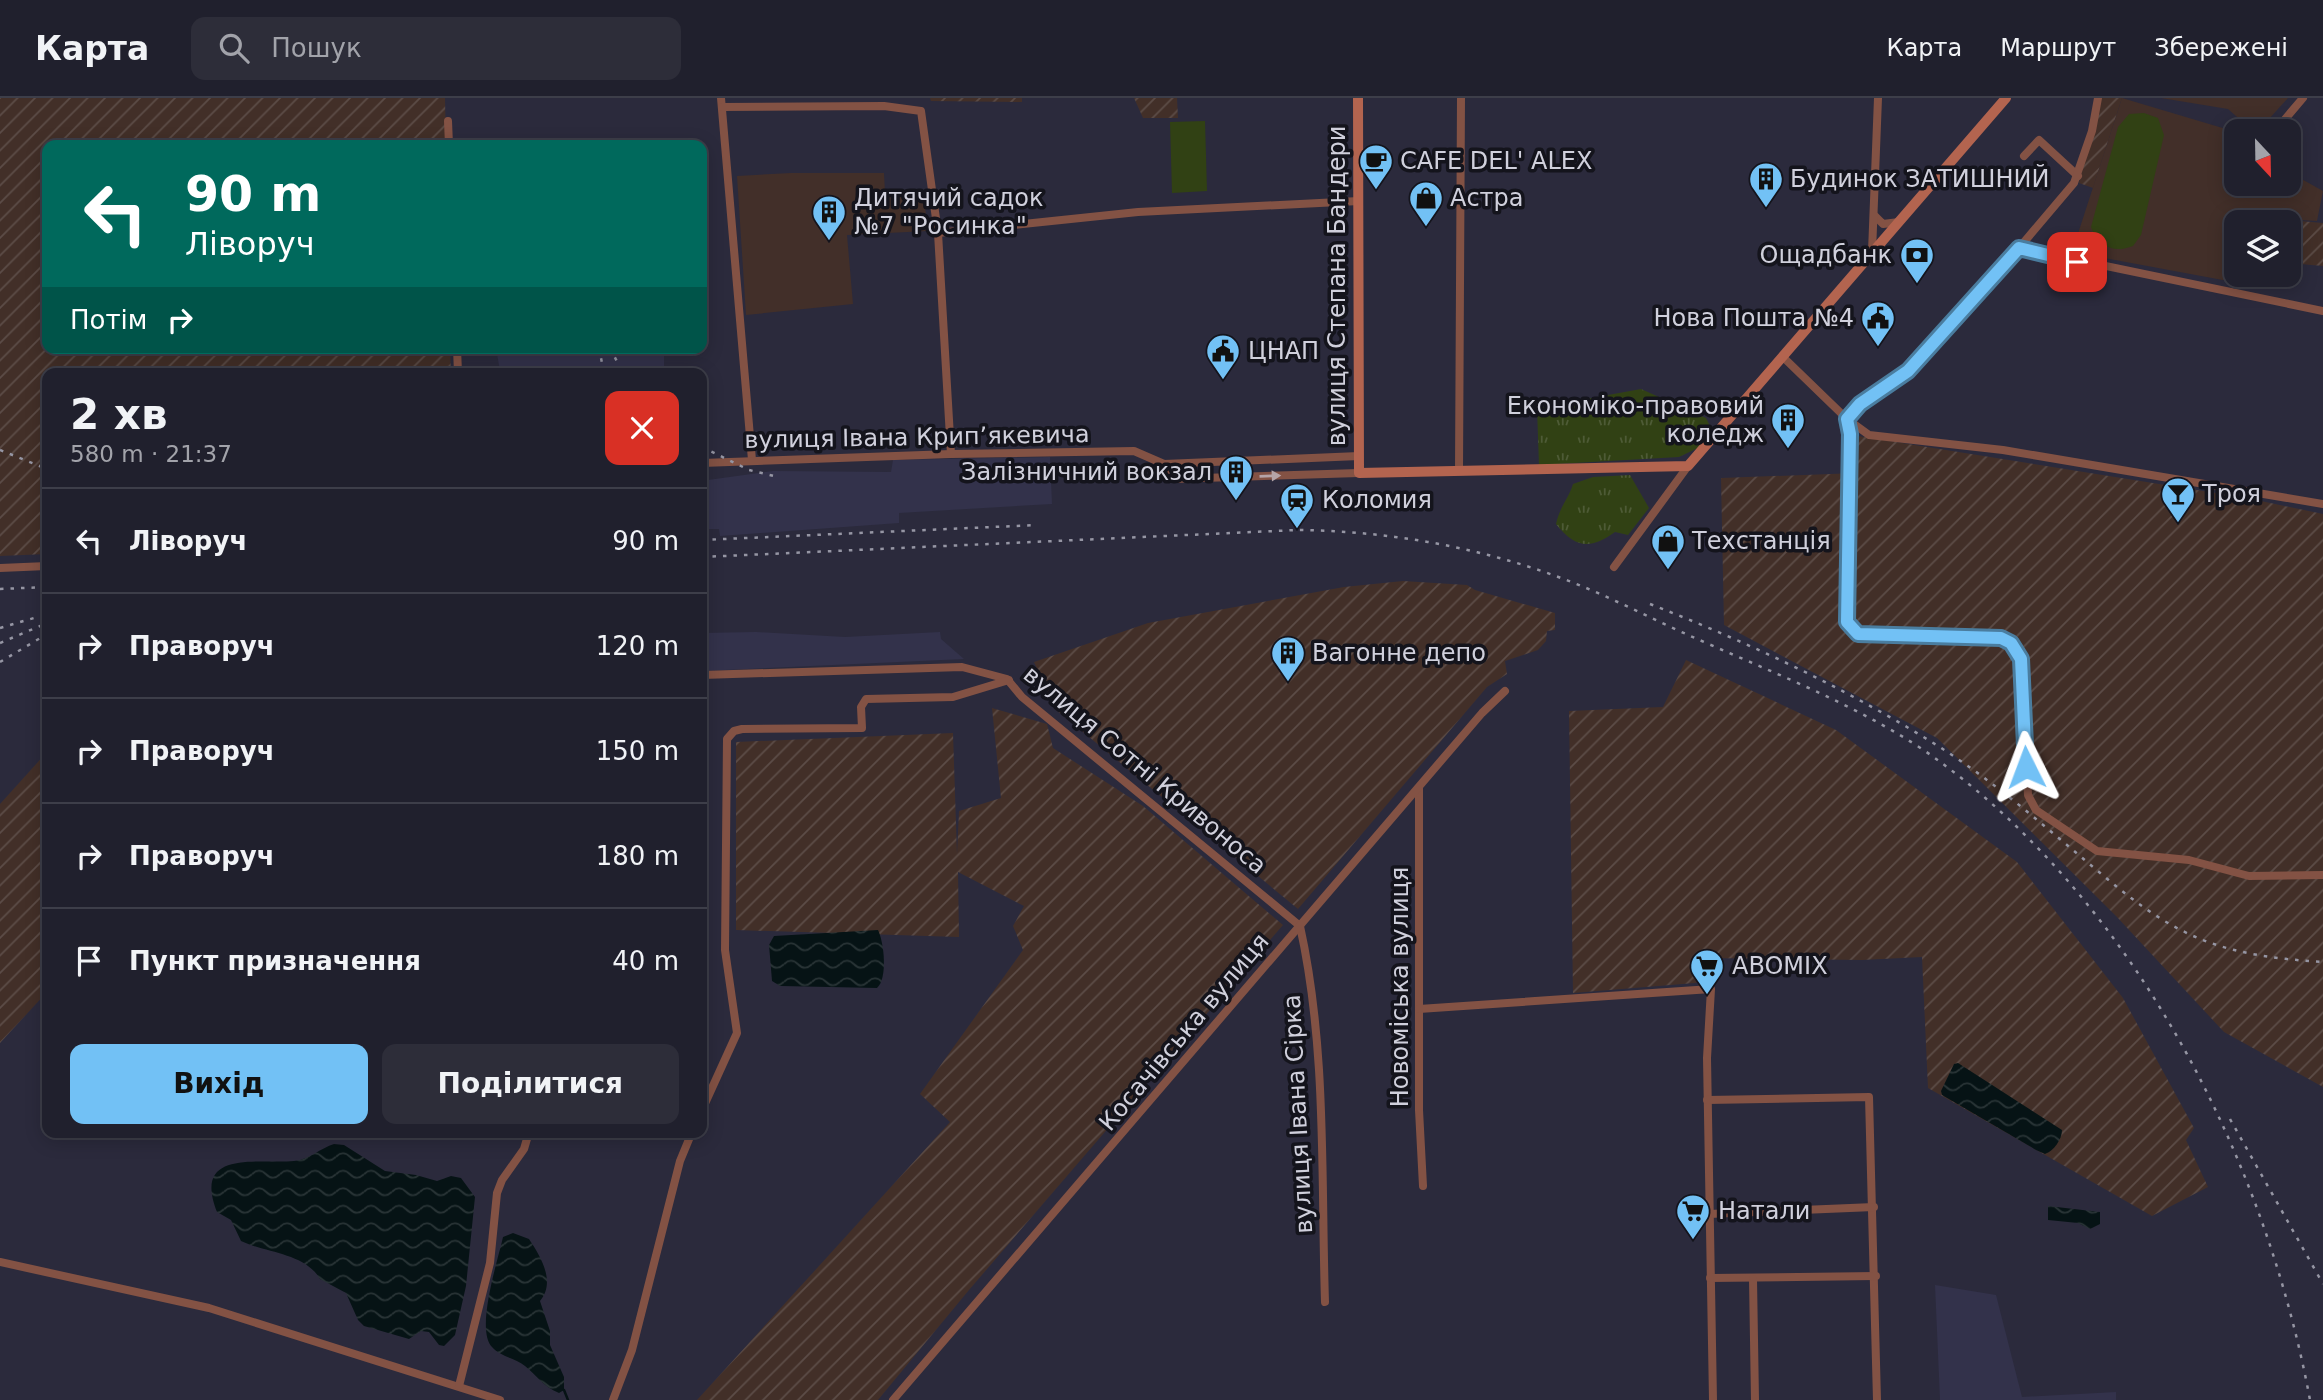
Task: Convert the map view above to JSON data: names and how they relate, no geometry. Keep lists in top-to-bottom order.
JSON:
{
  "streets": {
    "street": [
      "вулиця Степана Бандери",
      "вулиця Івана Крипʼякевича",
      "вулиця Сотні Кривоноса",
      "Новоміська вулиця",
      "Косачівська вулиця",
      "вулиця Івана Сірка"
    ]
  },
  "crossings": [
    ["вулиця Сотні Кривоноса", "Косачівська вулиця"],
    ["вулиця Сотні Кривоноса", "вулиця Івана Сірка"],
    ["Новоміська вулиця", "Косачівська вулиця"],
    ["Косачівська вулиця", "вулиця Івана Сірка"]
  ],
  "places": {
    "cafe": ["CAFE DEL' ALEX"],
    "building": [
      "Будинок ЗАТИШНИЙ",
      "Дитячий садок №7 \"Росинка\"",
      "Економіко-правовий коледж",
      "Залізничний вокзал",
      "Вагонне депо"
    ],
    "shop": ["Астра", "Техстанція"],
    "bank": ["Ощадбанк"],
    "public building": ["Нова Пошта №4", "ЦНАП"],
    "bar": ["Троя"],
    "station": ["Коломия"],
    "supermarket": ["ABOMIX", "Натали"]
  },
  "north": "bottom",
  "page": {
    "header": "Карта",
    "search": "Пошук",
    "nav": ["Карта", "Маршрут", "Збережені"],
    "turn": ["90 m", "Ліворуч"],
    "then": "Потім",
    "heading": ["2 хв", "580 m · 21:37"],
    "list": [
      {
        "name": "Ліворуч",
        "value": "90 m"
      },
      {
        "name": "Праворуч",
        "value": "120 m"
      },
      {
        "name": "Праворуч",
        "value": "150 m"
      },
      {
        "name": "Праворуч",
        "value": "180 m"
      },
      {
        "name": "Пункт призначення",
        "value": "40 m"
      }
    ],
    "buttons": ["Вихід", "Поділитися"]
  }
}
